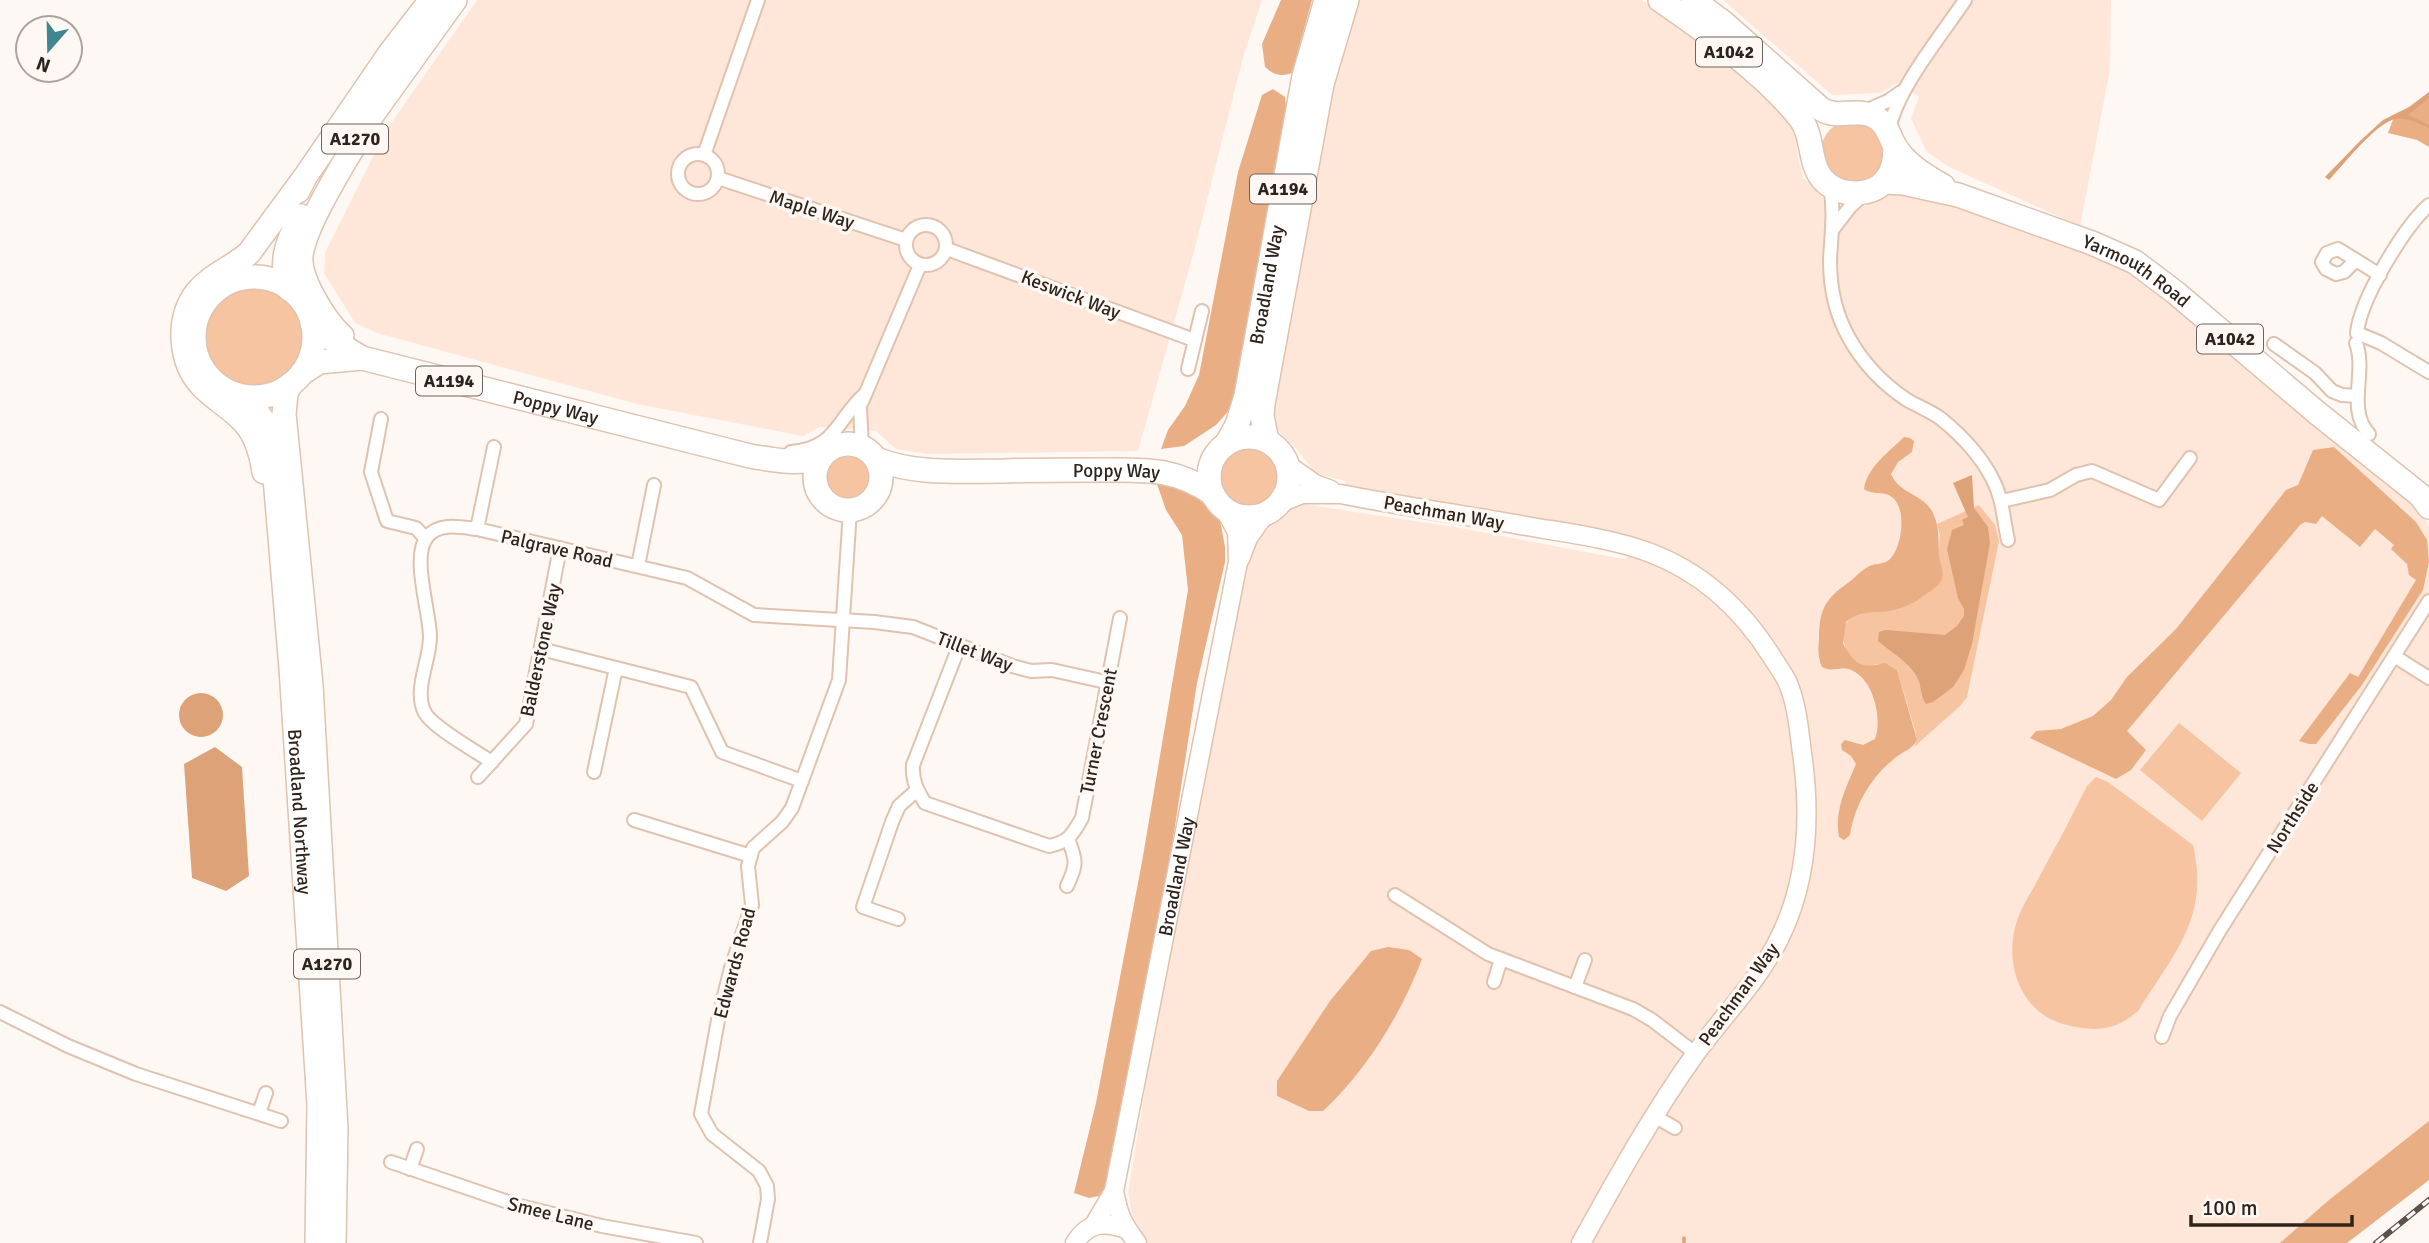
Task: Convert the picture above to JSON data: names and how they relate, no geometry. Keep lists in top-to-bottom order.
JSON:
{
  "streets": {
    "highway": [
      "A1042",
      "A1270",
      "A1194",
      "Yarmouth Road",
      "Broadland Way",
      "Poppy Way",
      "Broadland Northway"
    ],
    "street": [
      "Maple Way",
      "Keswick Way",
      "Peachman Way",
      "Palgrave Road",
      "Balderstone Way",
      "Tillet Way",
      "Turner Crescent",
      "Northside",
      "Edwards Road",
      "Smee Lane"
    ]
  },
  "crossings": [
    ["A1042", "Yarmouth Road"],
    ["A1270", "Poppy Way"],
    ["A1270", "Broadland Northway"],
    ["Maple Way", "Keswick Way"],
    ["Broadland Way", "Poppy Way"],
    ["Broadland Way", "Peachman Way"],
    ["Poppy Way", "Peachman Way"],
    ["Poppy Way", "Broadland Northway"],
    ["Palgrave Road", "Balderstone Way"],
    ["Palgrave Road", "Tillet Way"],
    ["Tillet Way", "Turner Crescent"]
  ],
  "scale_bar": "100 m",
  "north": "bottom"
}
